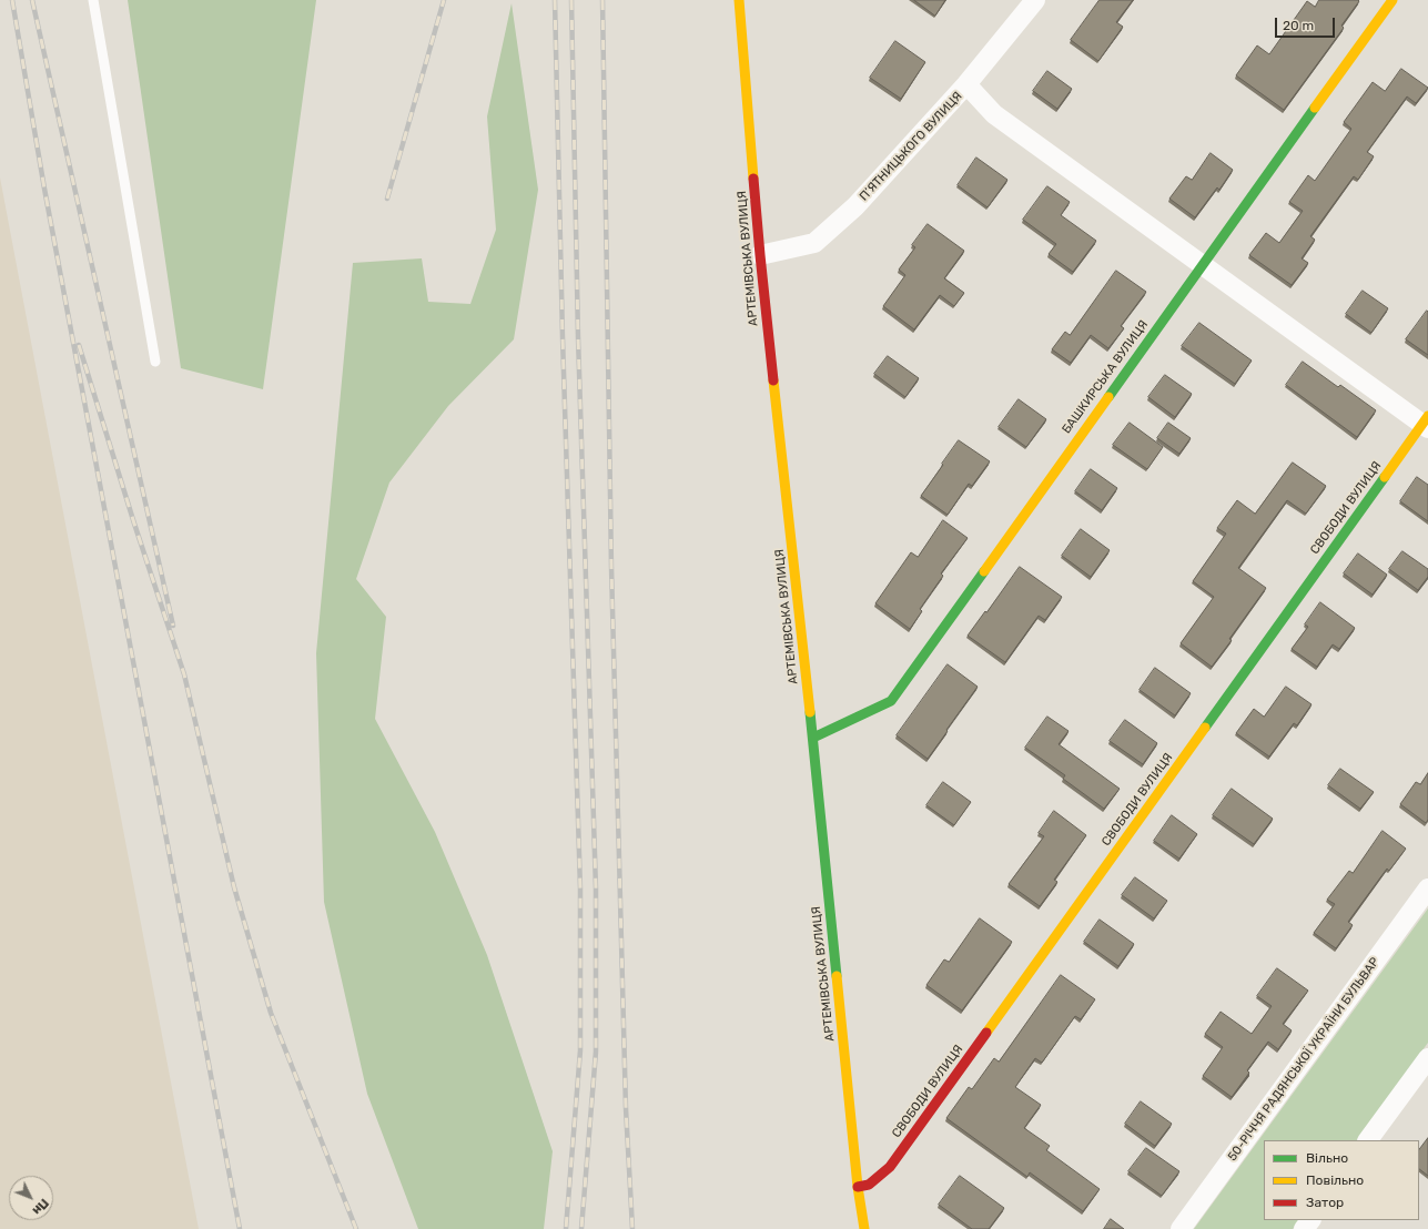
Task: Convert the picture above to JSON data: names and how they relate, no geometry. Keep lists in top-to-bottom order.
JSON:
{
  "streets": {
    "street": [
      "П’ЯТНИЦЬКОГО ВУЛИЦЯ",
      "АРТЕМІВСЬКА ВУЛИЦЯ",
      "БАШКИРСЬКА ВУЛИЦЯ",
      "СВОБОДИ ВУЛИЦЯ",
      "50-РІЧЧЯ РАДЯНСЬКОЇ УКРАЇНИ БУЛЬВАР"
    ]
  },
  "crossings": [
    ["П’ЯТНИЦЬКОГО ВУЛИЦЯ", "АРТЕМІВСЬКА ВУЛИЦЯ"],
    ["АРТЕМІВСЬКА ВУЛИЦЯ", "БАШКИРСЬКА ВУЛИЦЯ"],
    ["АРТЕМІВСЬКА ВУЛИЦЯ", "СВОБОДИ ВУЛИЦЯ"]
  ],
  "legend": ["Вільно", "Повільно", "Затор"],
  "scale_bar": "20 m",
  "north": "bottom right"
}
